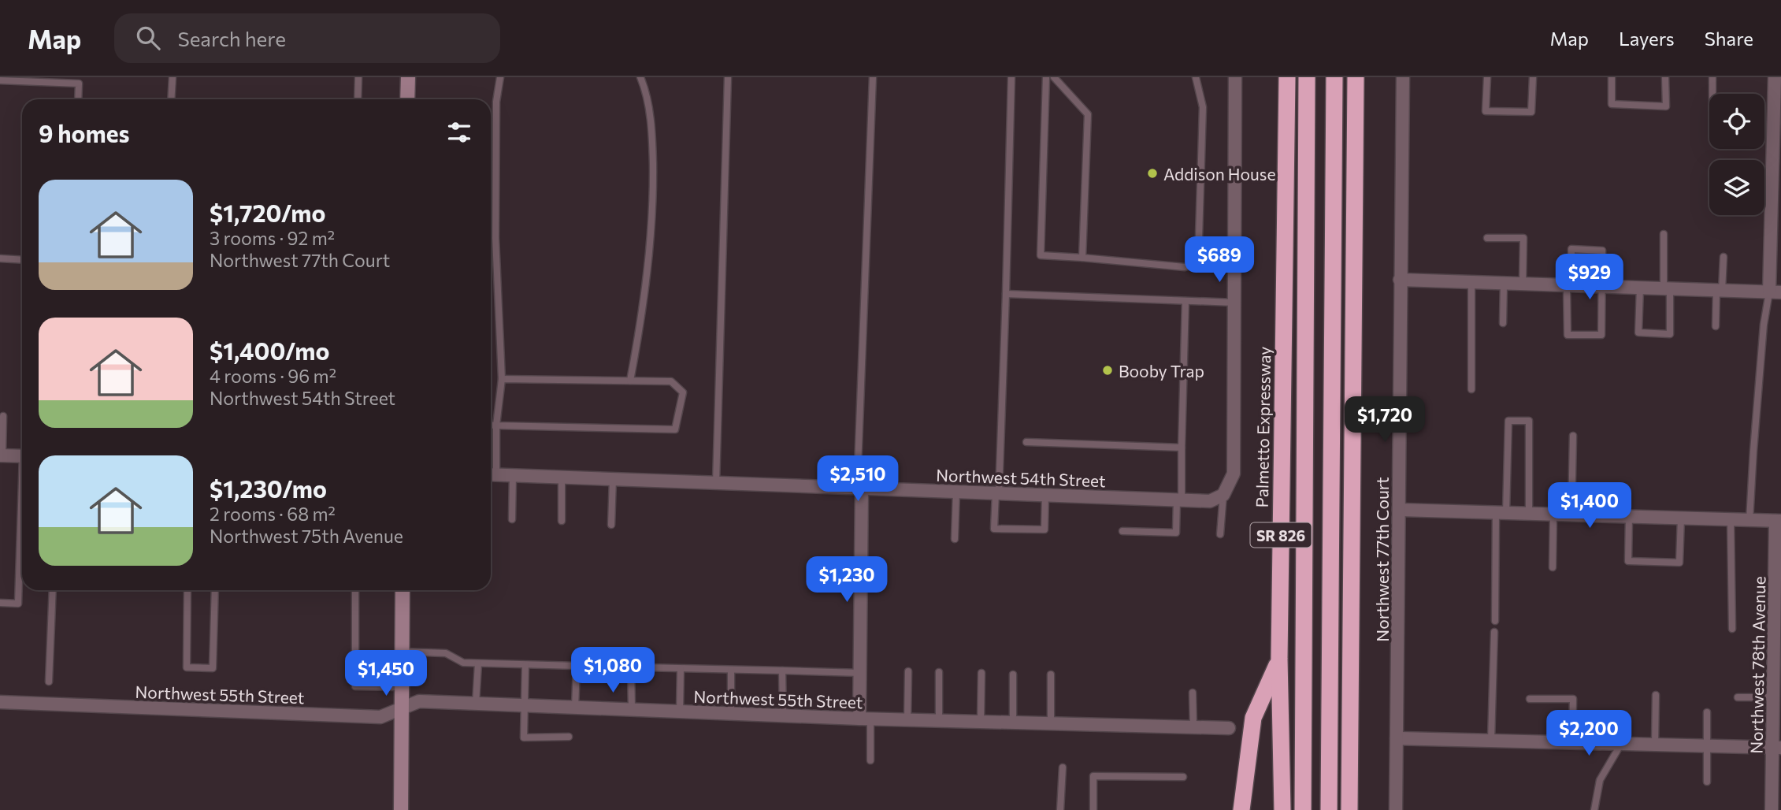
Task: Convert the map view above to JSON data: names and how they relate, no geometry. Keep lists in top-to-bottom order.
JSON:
{
  "streets": {
    "highway": ["Palmetto Expressway", "SR 826"],
    "street": [
      "Northwest 54th Street",
      "Northwest 77th Court",
      "Northwest 78th Avenue",
      "Northwest 55th Street"
    ]
  },
  "places": ["Addison House", "Booby Trap"],
  "page": {
    "header": "Map",
    "search": "Search here",
    "nav": ["Map", "Layers", "Share"],
    "heading": "9 homes",
    "list": [
      {
        "name": "$1,720/mo",
        "note": "3 rooms · 92 m² · Northwest 77th Court"
      },
      {
        "name": "$1,400/mo",
        "note": "4 rooms · 96 m² · Northwest 54th Street"
      },
      {
        "name": "$1,230/mo",
        "note": "2 rooms · 68 m² · Northwest 75th Avenue"
      }
    ],
    "price": [
      "$689",
      "$929",
      "$1,720",
      "$2,510",
      "$1,400",
      "$1,230",
      "$1,080",
      "$1,450",
      "$2,200"
    ]
  }
}
